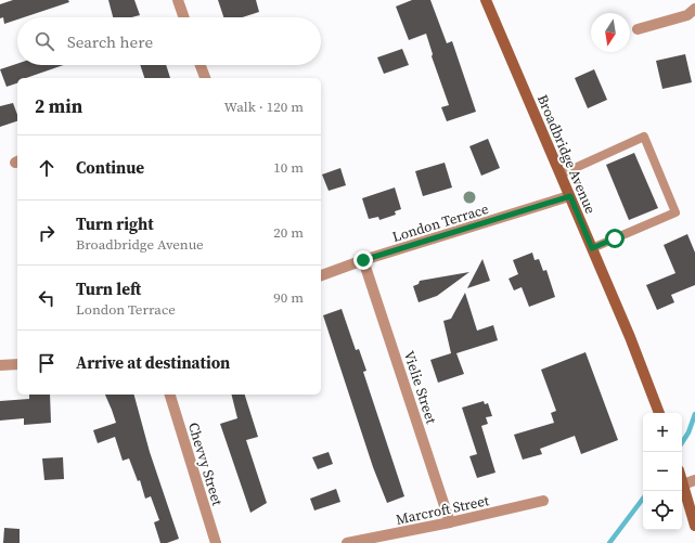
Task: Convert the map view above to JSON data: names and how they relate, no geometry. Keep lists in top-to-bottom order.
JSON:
{
  "streets": {
    "main road": ["Broadbridge Avenue"],
    "street": [
      "London Terrace",
      "Vielie Street",
      "Chevvy Street",
      "Marcroft Street"
    ]
  },
  "crossings": [
    ["Broadbridge Avenue", "London Terrace"],
    ["London Terrace", "Vielie Street"],
    ["Vielie Street", "Marcroft Street"]
  ],
  "north": "bottom",
  "page": {
    "search": "Search here",
    "heading": ["2 min", "Walk · 120 m"],
    "list": [
      ["Continue", "10 m"],
      ["Turn right", "Broadbridge Avenue", "20 m"],
      ["Turn left", "London Terrace", "90 m"],
      "Arrive at destination"
    ],
    "map_buttons": ["+", "−"]
  }
}
